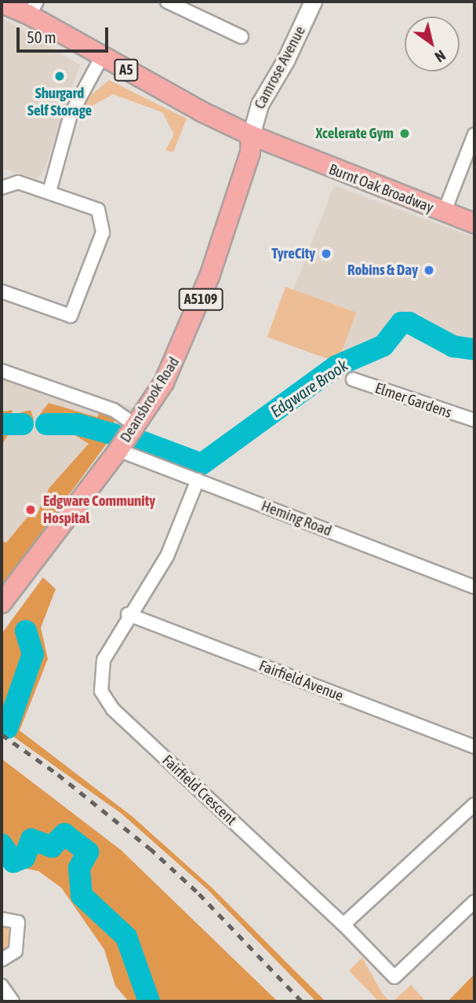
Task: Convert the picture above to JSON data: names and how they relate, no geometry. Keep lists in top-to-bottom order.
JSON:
{
  "streets": {
    "main road": [
      "A5",
      "Burnt Oak Broadway",
      "A5109",
      "Deansbrook Road"
    ],
    "street": [
      "Camrose Avenue",
      "Elmer Gardens",
      "Heming Road",
      "Fairfield Avenue",
      "Fairfield Crescent"
    ]
  },
  "crossings": [
    ["Camrose Avenue", "A5"],
    ["Camrose Avenue", "Burnt Oak Broadway"],
    ["Camrose Avenue", "Deansbrook Road"],
    ["A5", "Burnt Oak Broadway"],
    ["A5", "Deansbrook Road"],
    ["Burnt Oak Broadway", "Deansbrook Road"],
    ["Deansbrook Road", "Heming Road"],
    ["Heming Road", "Fairfield Crescent"],
    ["Fairfield Avenue", "Fairfield Crescent"]
  ],
  "water": ["Edgware Brook"],
  "places": [
    "Shurgard Self Storage",
    "Xcelerate Gym",
    "TyreCity",
    "Robins & Day",
    "Edgware Community Hospital"
  ],
  "scale_bar": "50 m",
  "north": "bottom right"
}
